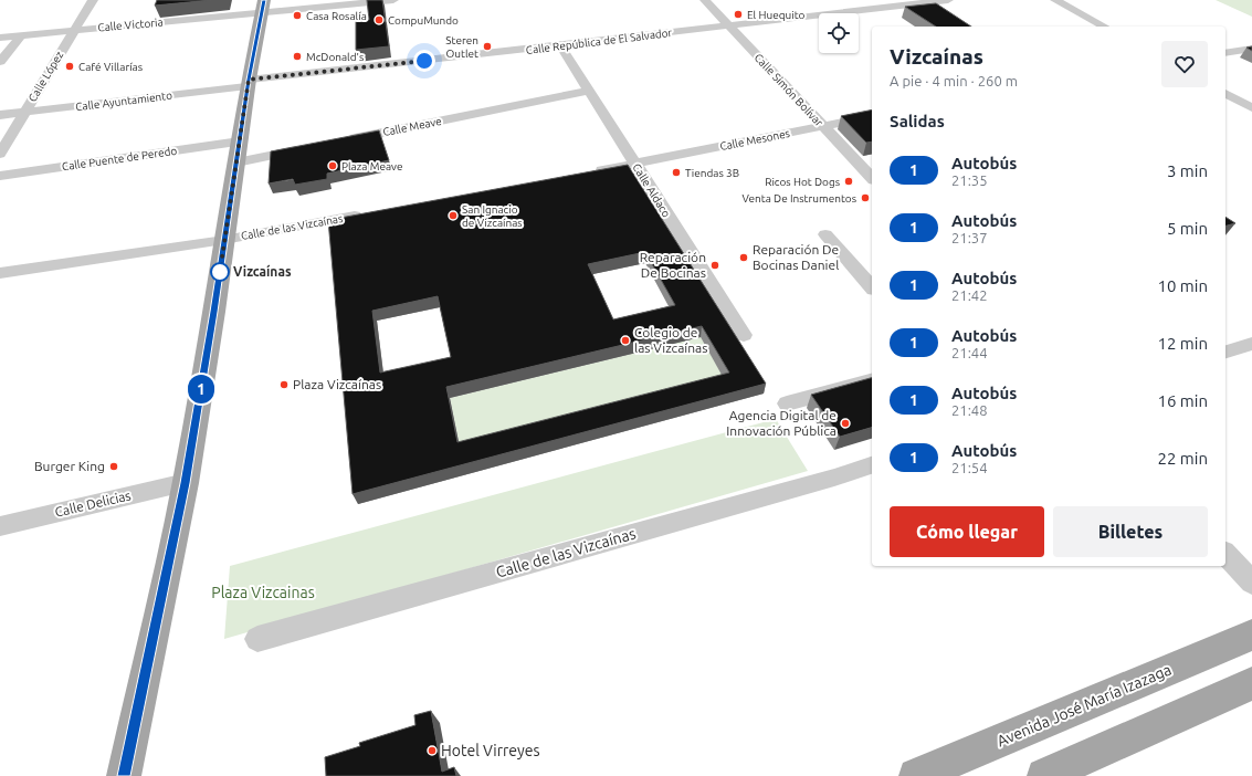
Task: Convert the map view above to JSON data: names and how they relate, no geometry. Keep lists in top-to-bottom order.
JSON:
{
  "streets": {
    "main road": ["Avenida José María Izazaga"],
    "street": [
      "Calle Victoria",
      "Calle República de El Salvador",
      "Calle López",
      "Calle Simón Bolívar",
      "Calle Ayuntamiento",
      "Calle Meave",
      "Calle Mesones",
      "Calle Puente de Peredo",
      "Calle Aldaco",
      "Calle de las Vizcaínas",
      "Calle Delicias"
    ]
  },
  "crossings": [
    ["Calle Victoria", "Calle López"],
    ["Calle República de El Salvador", "Calle Simón Bolívar"],
    ["Calle República de El Salvador", "Calle Ayuntamiento"],
    ["Calle República de El Salvador", "Calle Aldaco"],
    ["Calle López", "Calle Ayuntamiento"],
    ["Calle Simón Bolívar", "Calle Mesones"],
    ["Calle Meave", "Calle Aldaco"],
    ["Calle Mesones", "Calle Aldaco"]
  ],
  "parks": ["Plaza Vizcainas"],
  "places": [
    "El Huequito",
    "Casa Rosalía",
    "CompuMundo",
    "Steren Outlet",
    "McDonald's",
    "Café Villarías",
    "Plaza Meave",
    "Tiendas 3B",
    "Ricos Hot Dogs",
    "Venta De Instrumentos",
    "San Ignacio de Vizcaínas",
    "Reparación De Bocinas Daniel",
    "Reparación De Bocinas",
    "Vizcaínas",
    "Colegio de las Vizcaínas",
    "Plaza Vizcaínas",
    "Agencia Digital de Innovación Pública",
    "Burger King",
    "Hotel Virreyes"
  ],
  "lines": ["bus line 1"],
  "page": {
    "on_map": "1",
    "heading": [
      ["Vizcaínas", "A pie · 4 min · 260 m"],
      "Salidas"
    ],
    "list": [
      {
        "mark": "1",
        "name": "Autobús",
        "note": "21:35",
        "value": "3 min"
      },
      {
        "mark": "1",
        "name": "Autobús",
        "note": "21:37",
        "value": "5 min"
      },
      {
        "mark": "1",
        "name": "Autobús",
        "note": "21:42",
        "value": "10 min"
      },
      {
        "mark": "1",
        "name": "Autobús",
        "note": "21:44",
        "value": "12 min"
      },
      {
        "mark": "1",
        "name": "Autobús",
        "note": "21:48",
        "value": "16 min"
      },
      {
        "mark": "1",
        "name": "Autobús",
        "note": "21:54",
        "value": "22 min"
      }
    ],
    "buttons": ["Cómo llegar", "Billetes"]
  }
}
